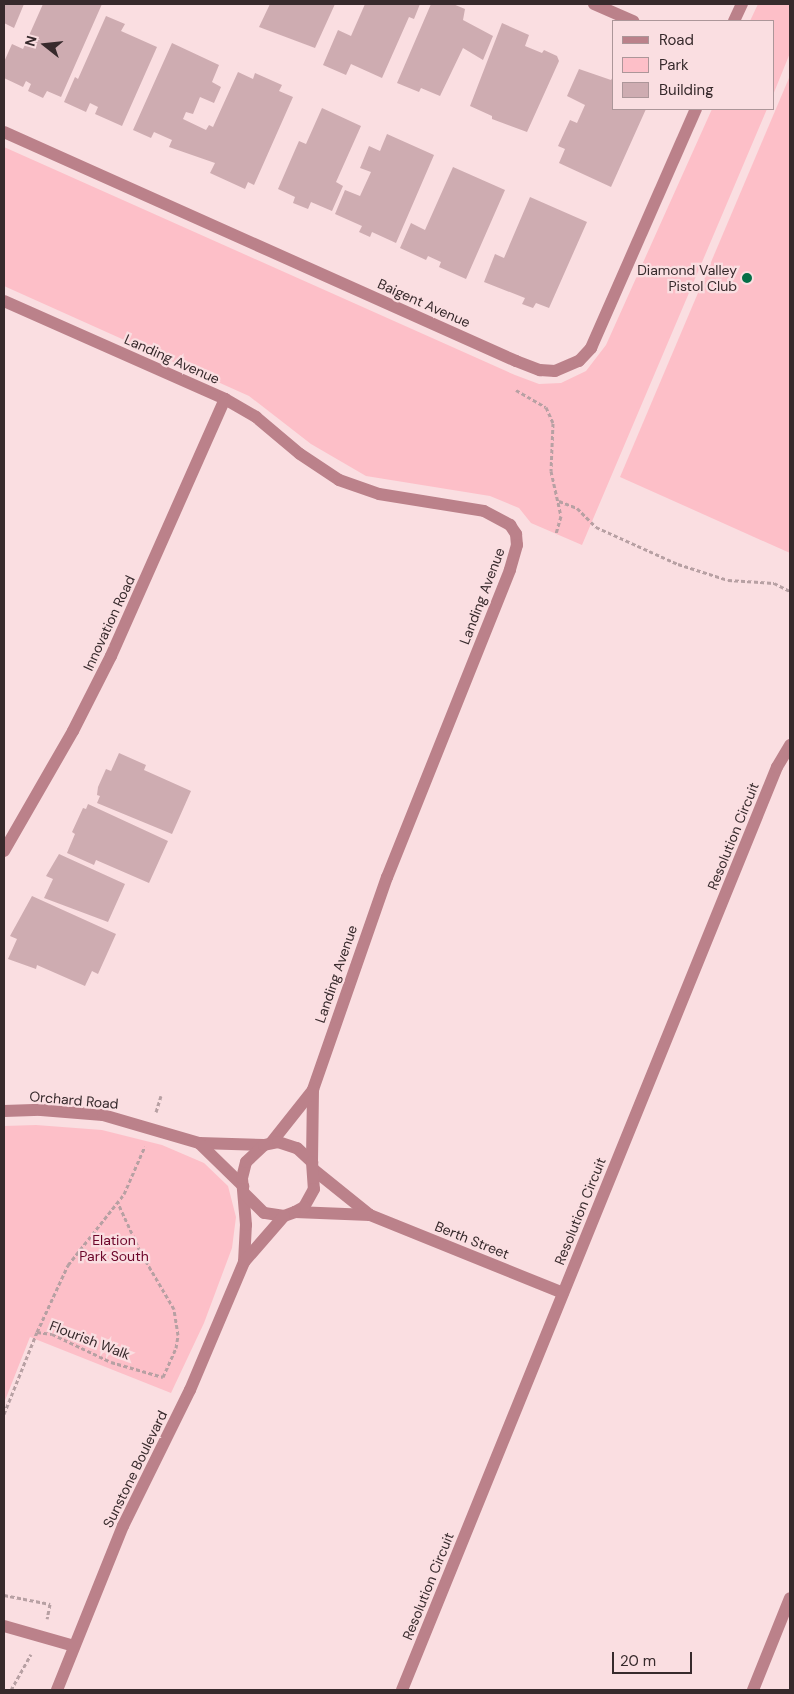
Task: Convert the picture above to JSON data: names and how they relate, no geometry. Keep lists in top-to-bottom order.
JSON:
{
  "streets": {
    "street": [
      "Baigent Avenue",
      "Landing Avenue",
      "Innovation Road",
      "Resolution Circuit",
      "Orchard Road",
      "Berth Street",
      "Sunstone Boulevard"
    ],
    "path": ["Flourish Walk"]
  },
  "crossings": [
    ["Landing Avenue", "Innovation Road"],
    ["Landing Avenue", "Orchard Road"],
    ["Landing Avenue", "Berth Street"],
    ["Landing Avenue", "Sunstone Boulevard"],
    ["Resolution Circuit", "Berth Street"],
    ["Orchard Road", "Berth Street"],
    ["Orchard Road", "Sunstone Boulevard"],
    ["Berth Street", "Sunstone Boulevard"]
  ],
  "parks": ["Elation Park South"],
  "places": ["Diamond Valley Pistol Club"],
  "legend": ["Road", "Park", "Building"],
  "scale_bar": "20 m",
  "north": "left"
}
